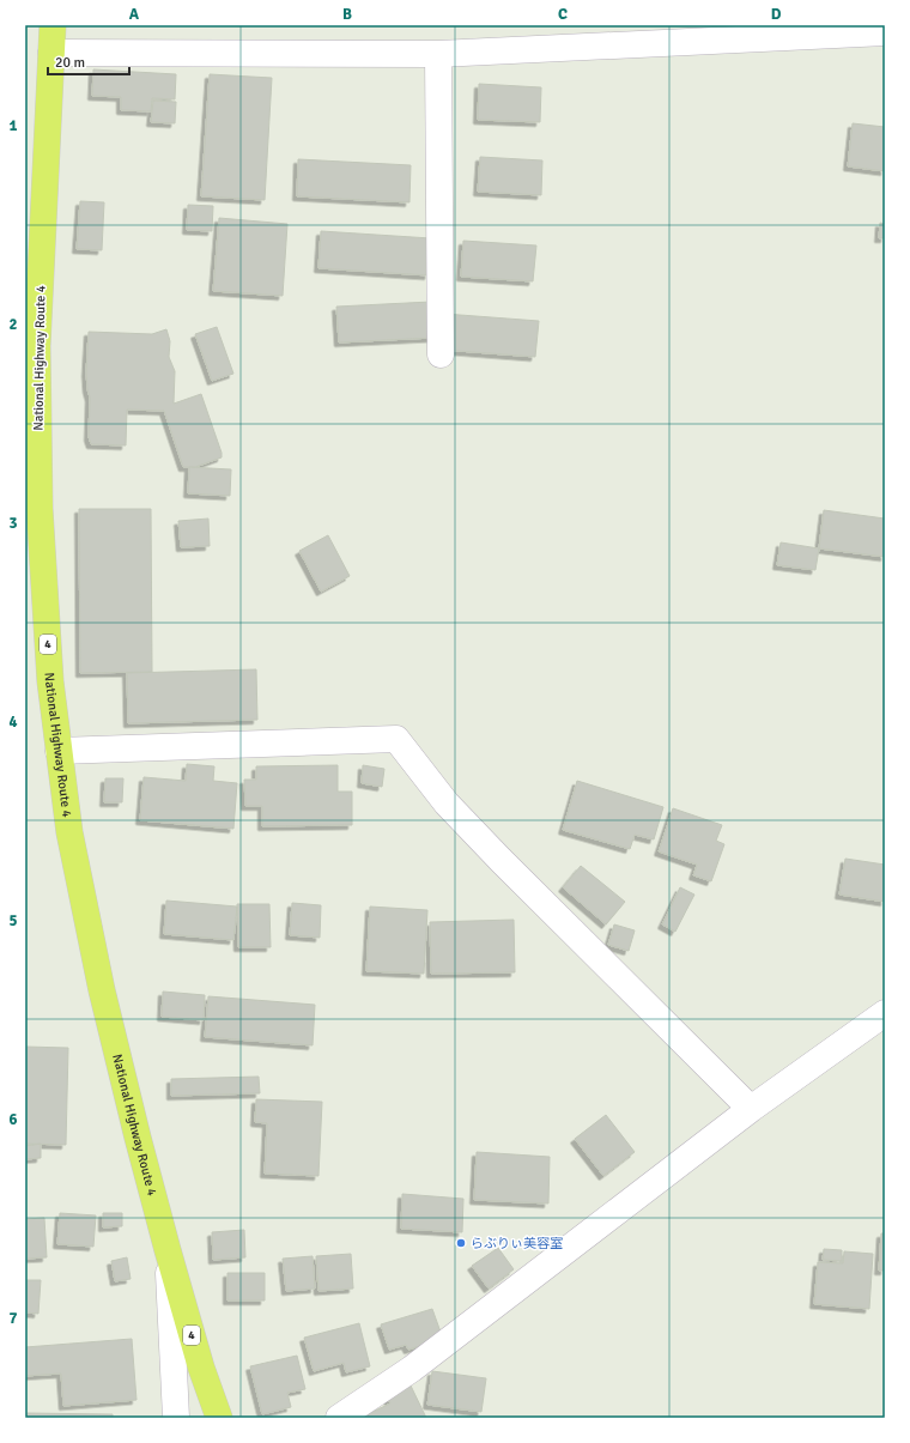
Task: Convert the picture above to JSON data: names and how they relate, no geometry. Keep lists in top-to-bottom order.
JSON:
{
  "streets": {
    "highway": ["National Highway Route 4", "4"]
  },
  "places": ["らぶりぃ美容室"],
  "scale_bar": "20 m",
  "grid": {
    "columns": [
      "A",
      "B",
      "C",
      "D"
    ],
    "rows": [
      "1",
      "2",
      "3",
      "4",
      "5",
      "6",
      "7"
    ]
  }
}
